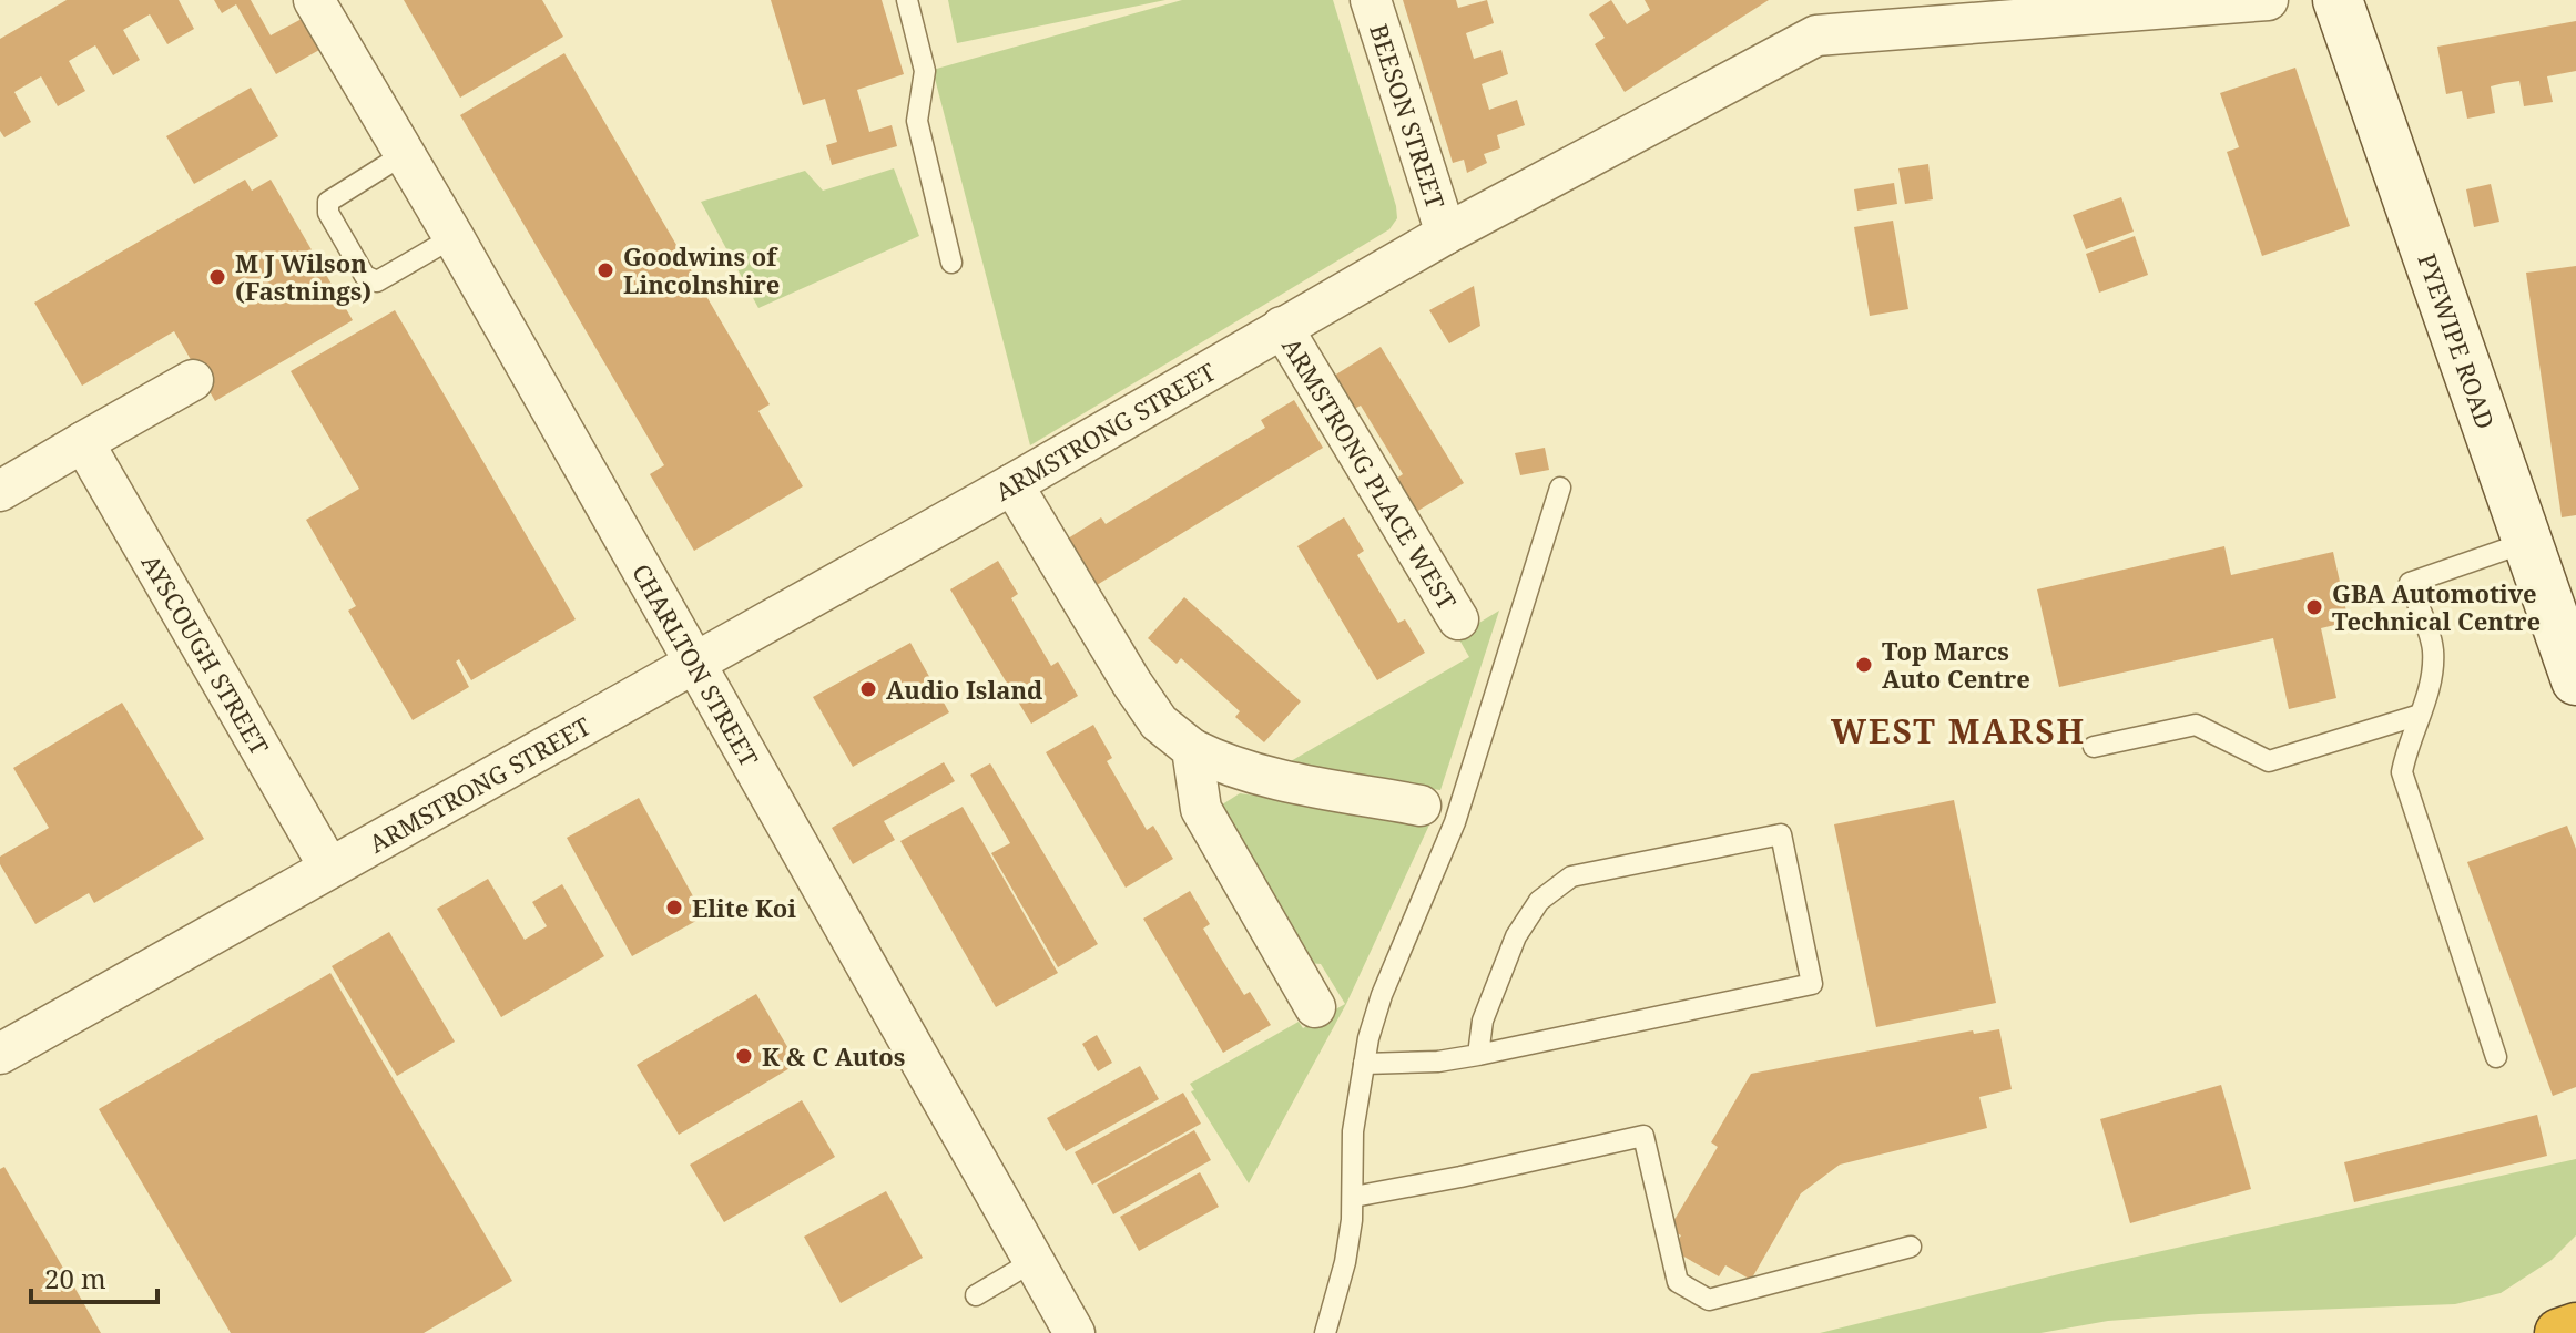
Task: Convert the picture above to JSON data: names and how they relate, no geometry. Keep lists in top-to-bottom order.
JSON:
{
  "streets": {
    "street": [
      "BEESON STREET",
      "PYEWIPE ROAD",
      "ARMSTRONG STREET",
      "ARMSTRONG PLACE WEST",
      "AYSCOUGH STREET",
      "CHARLTON STREET"
    ]
  },
  "crossings": [
    ["BEESON STREET", "ARMSTRONG STREET"],
    ["ARMSTRONG STREET", "ARMSTRONG PLACE WEST"],
    ["ARMSTRONG STREET", "AYSCOUGH STREET"],
    ["ARMSTRONG STREET", "CHARLTON STREET"]
  ],
  "districts": ["WEST MARSH"],
  "places": [
    "Goodwins of Lincolnshire",
    "M J Wilson (Fastnings)",
    "GBA Automotive Technical Centre",
    "Top Marcs Auto Centre",
    "Audio Island",
    "Elite Koi",
    "K & C Autos"
  ],
  "scale_bar": "20 m"
}
